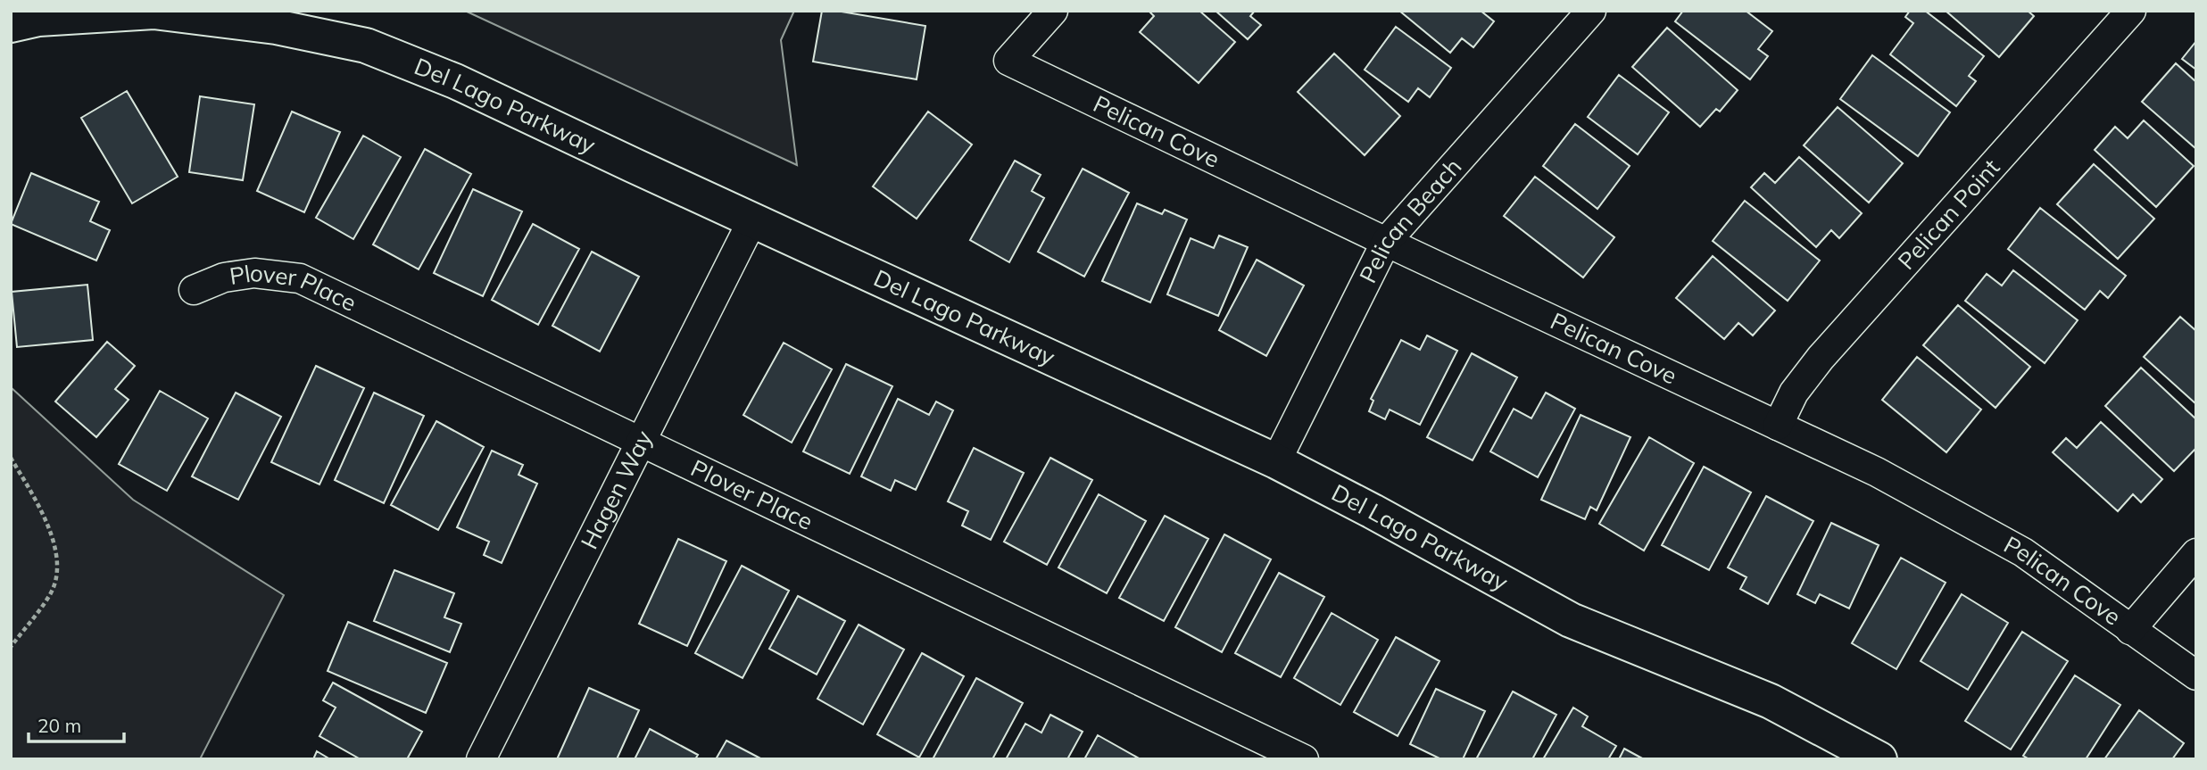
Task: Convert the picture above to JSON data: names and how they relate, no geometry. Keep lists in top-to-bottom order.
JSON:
{
  "streets": {
    "street": [
      "Del Lago Parkway",
      "Pelican Cove",
      "Pelican Point",
      "Pelican Beach",
      "Plover Place",
      "Hagen Way"
    ]
  },
  "crossings": [
    ["Del Lago Parkway", "Pelican Beach"],
    ["Del Lago Parkway", "Hagen Way"],
    ["Pelican Cove", "Pelican Point"],
    ["Pelican Cove", "Pelican Beach"],
    ["Plover Place", "Hagen Way"]
  ],
  "scale_bar": "20 m"
}
